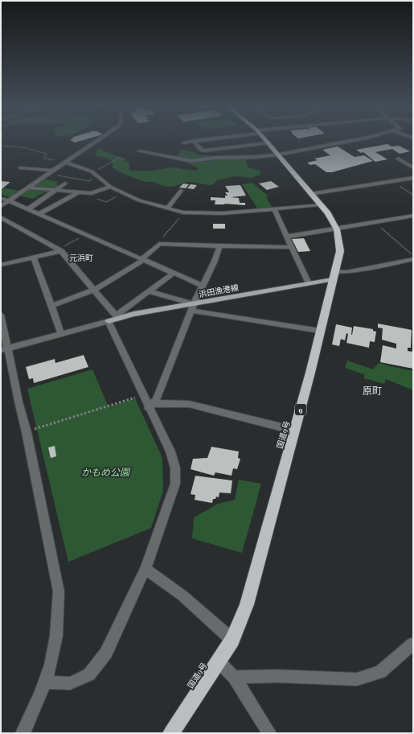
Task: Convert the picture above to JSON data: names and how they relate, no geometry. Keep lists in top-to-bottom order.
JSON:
{
  "streets": {
    "highway": ["9", "国道9号"],
    "main road": ["浜田漁港線"]
  },
  "crossings": [
    ["浜田漁港線", "国道9号"]
  ],
  "districts": ["元浜町", "原町"],
  "parks": ["かもめ公園"]
}
